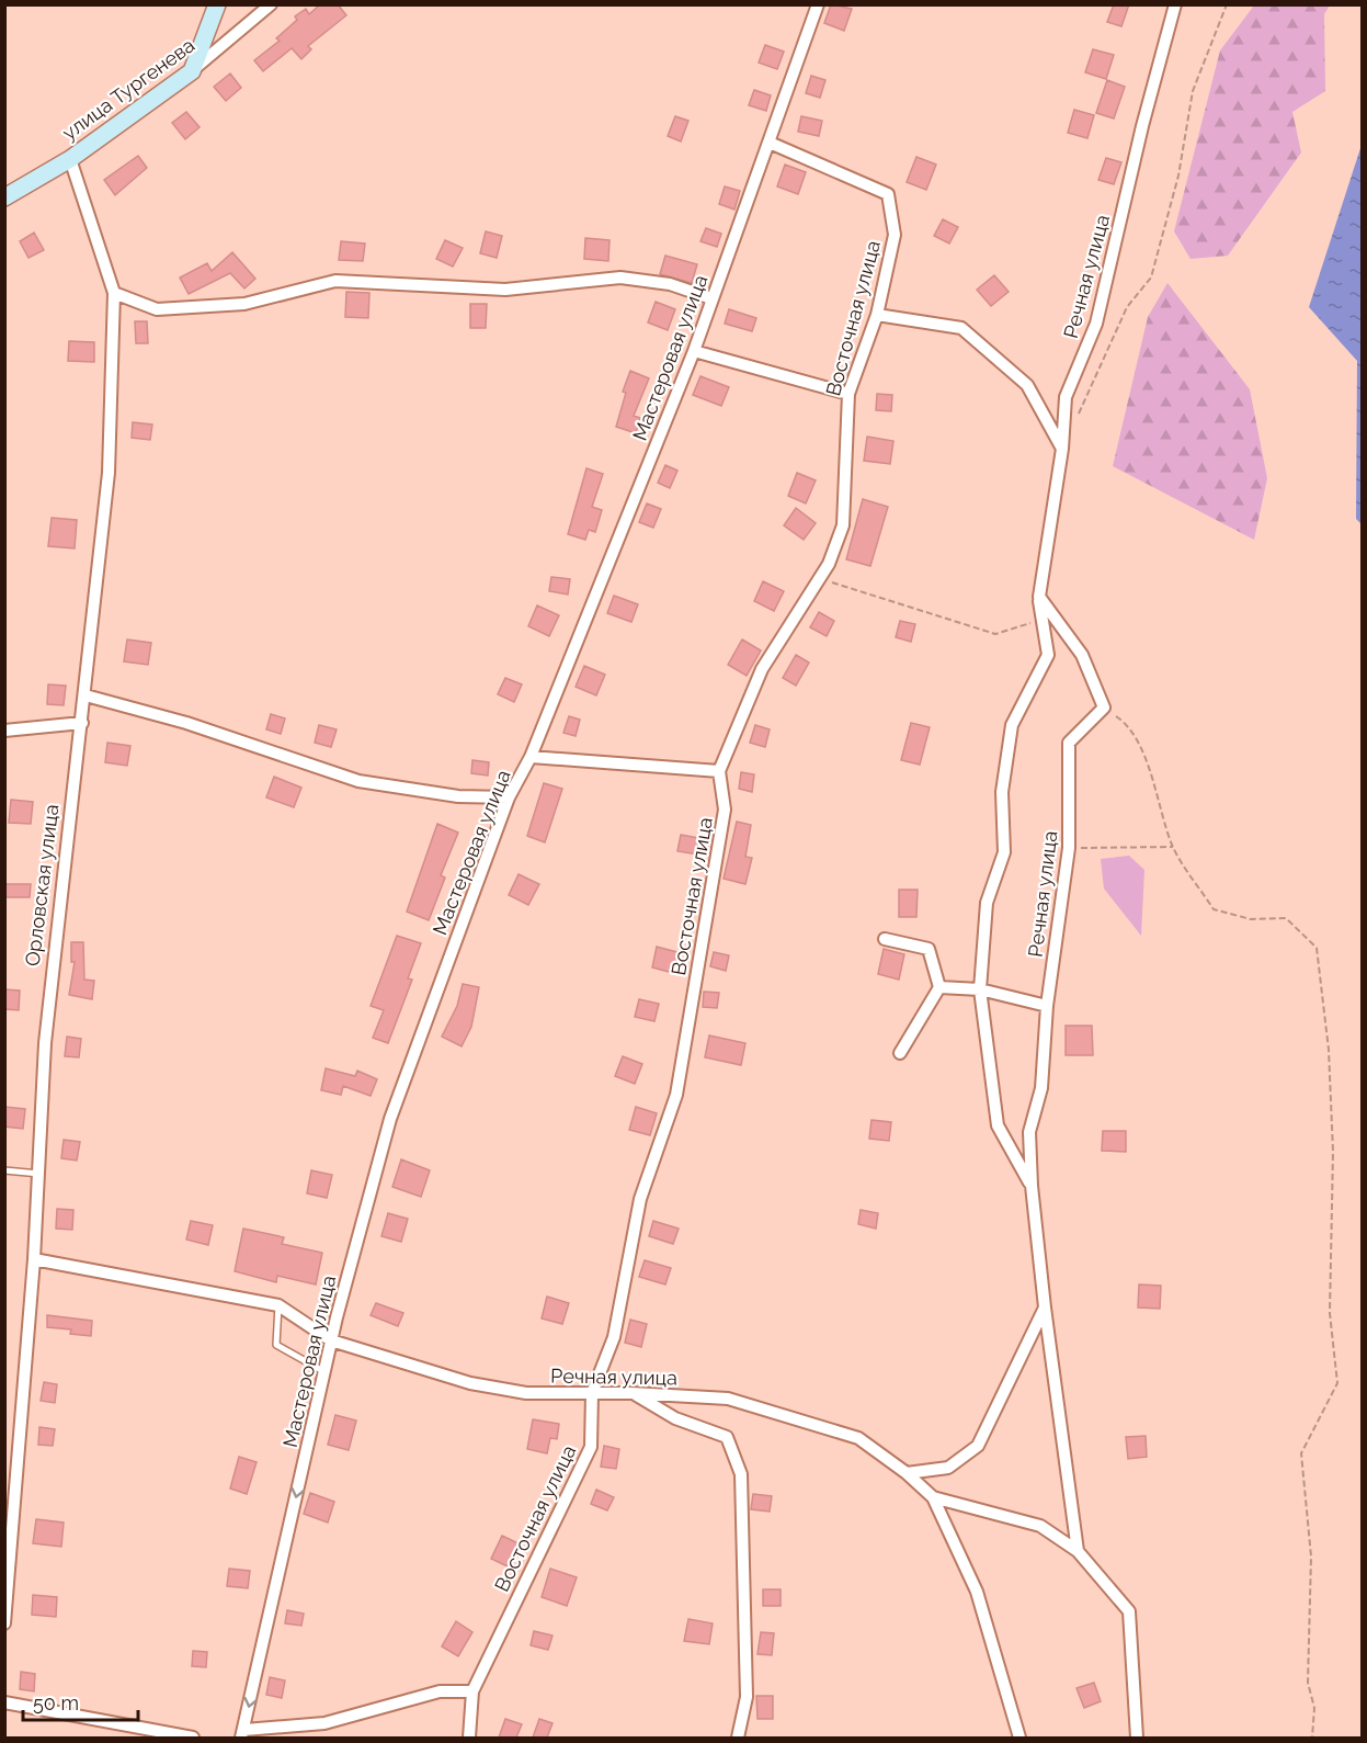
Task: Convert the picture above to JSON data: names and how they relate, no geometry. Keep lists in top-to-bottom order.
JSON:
{
  "streets": {
    "main road": ["улица Тургенева"],
    "street": [
      "Речная улица",
      "Восточная улица",
      "Мастеровая улица",
      "Орловская улица"
    ]
  },
  "crossings": [
    ["улица Тургенева", "Орловская улица"],
    ["Речная улица", "Восточная улица"],
    ["Речная улица", "Мастеровая улица"],
    ["Речная улица", "Орловская улица"],
    ["Восточная улица", "Мастеровая улица"]
  ],
  "scale_bar": "50 m"
}
